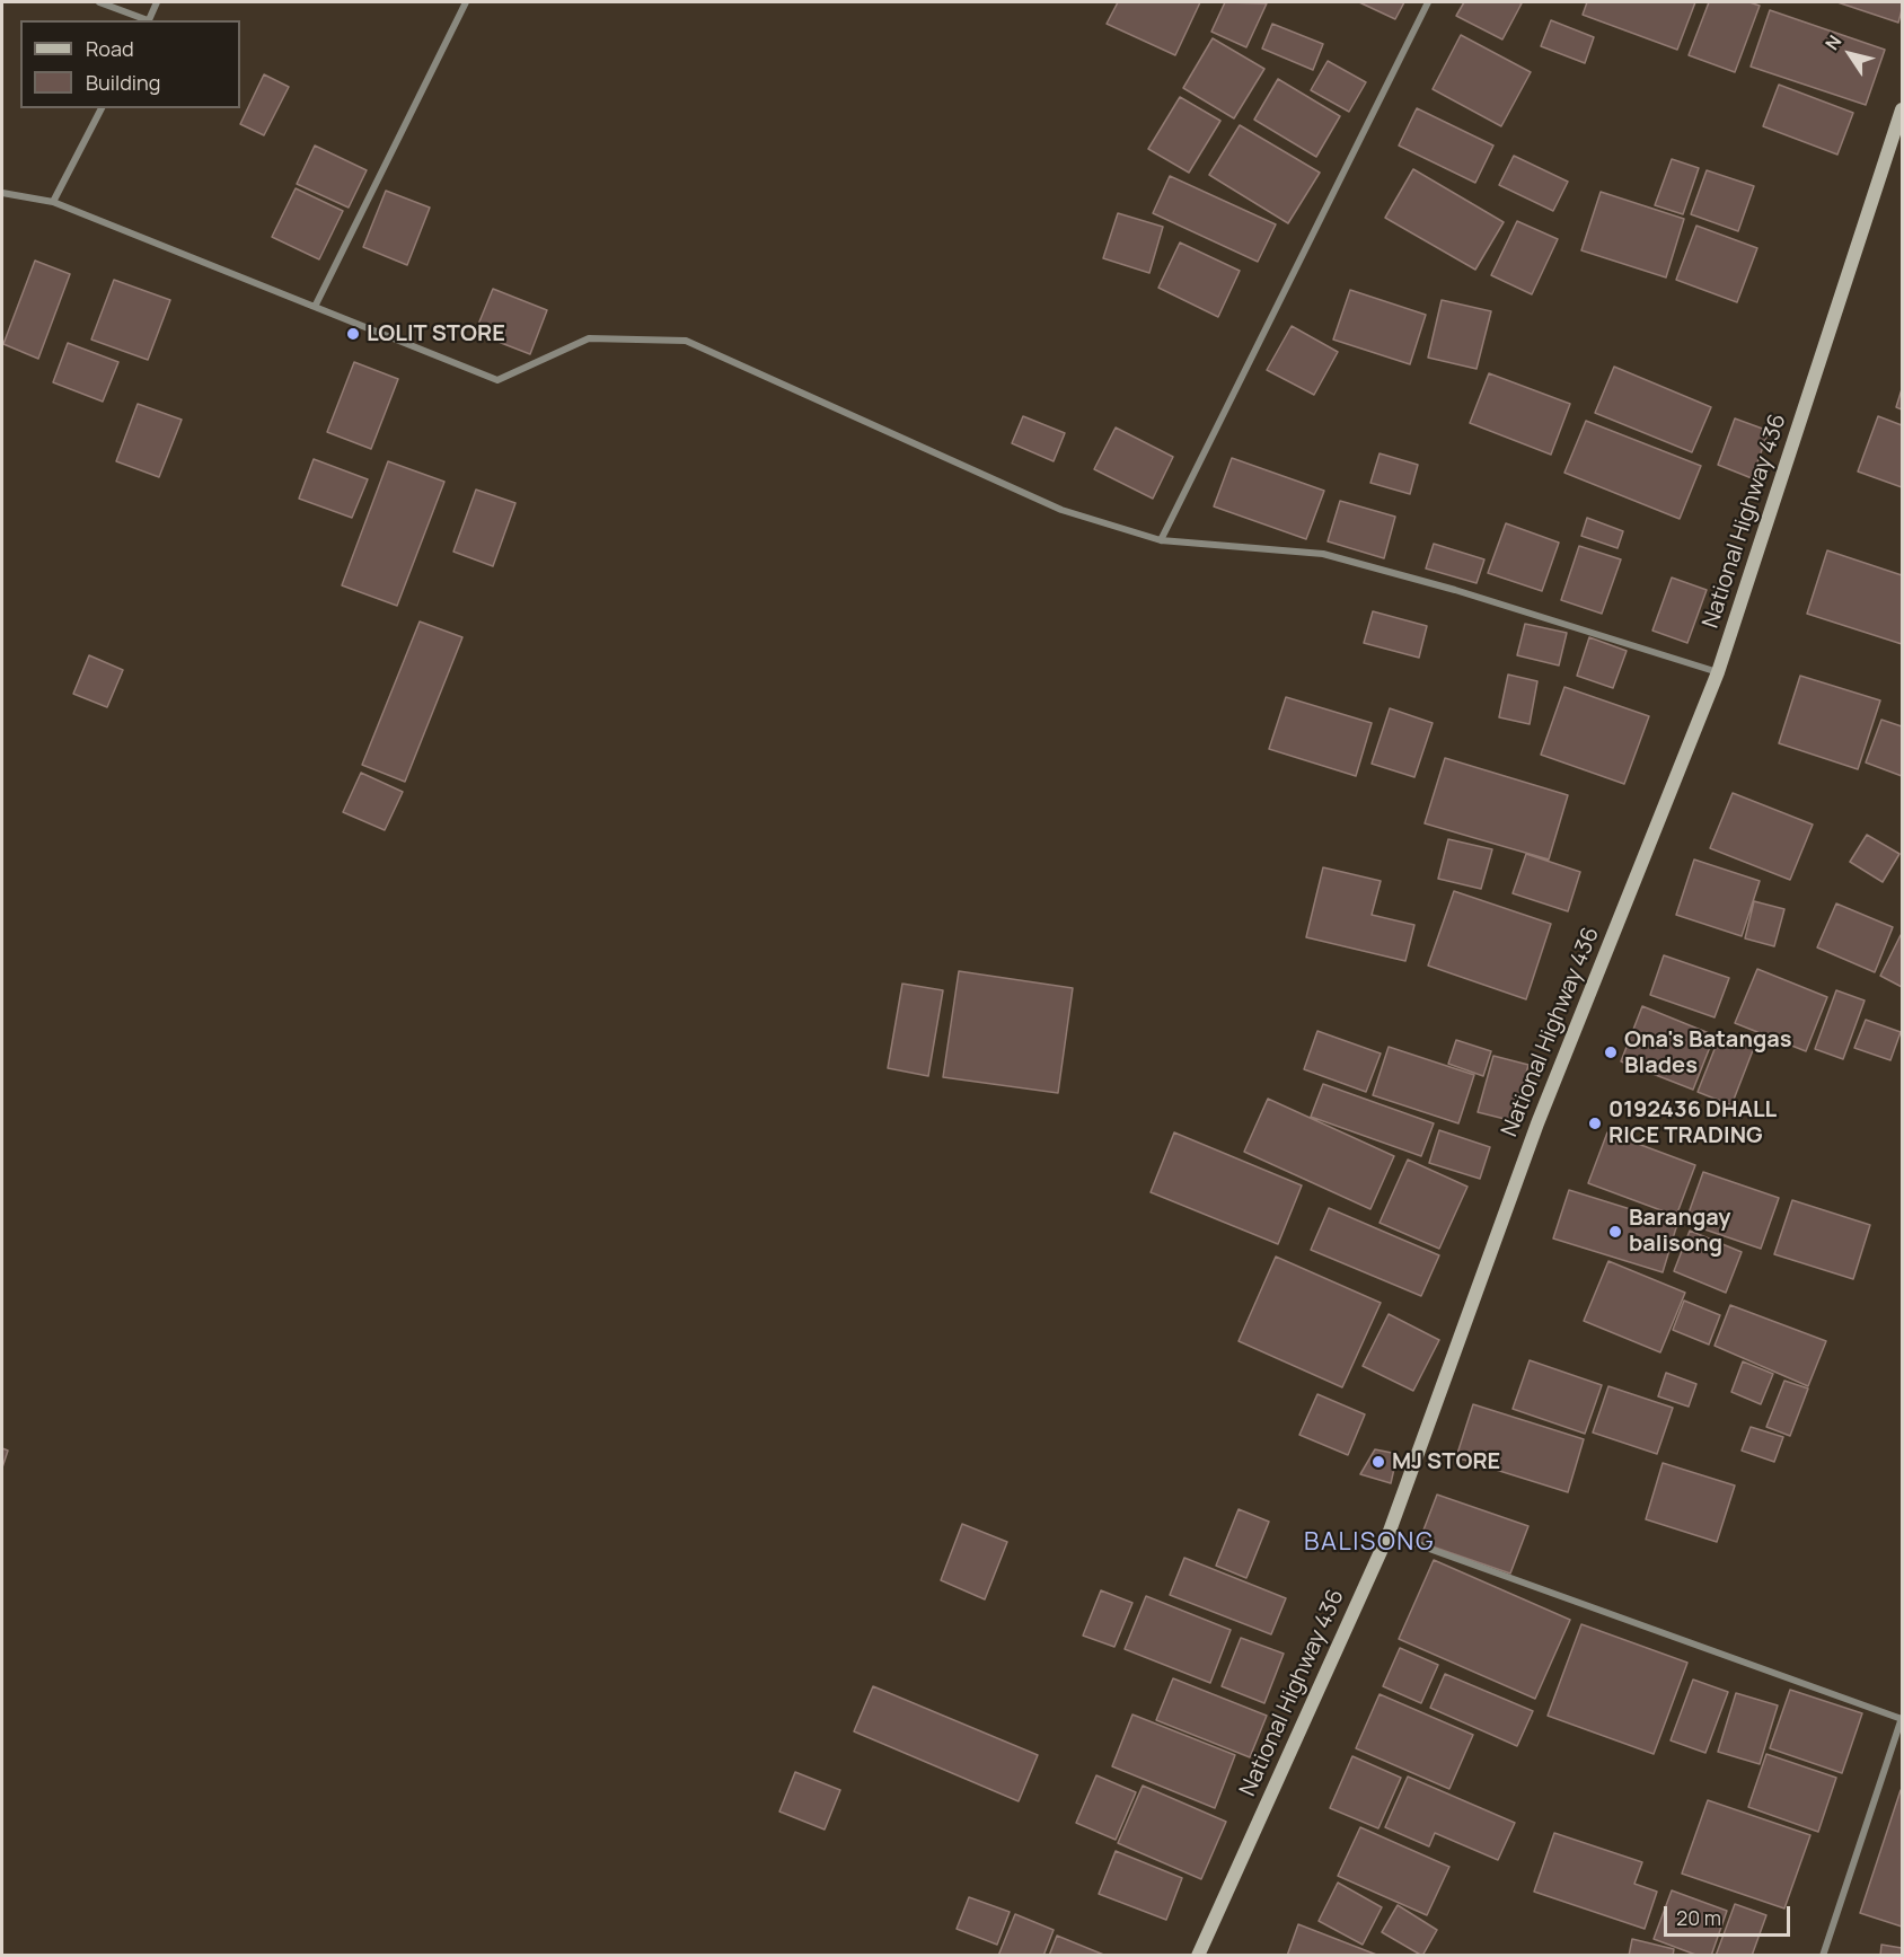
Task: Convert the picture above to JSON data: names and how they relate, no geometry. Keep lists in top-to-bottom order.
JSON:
{
  "streets": {
    "main road": ["National Highway 436"]
  },
  "districts": ["BALISONG"],
  "places": [
    "LOLIT STORE",
    "Ona's Batangas Blades",
    "0192436 DHALL RICE TRADING",
    "Barangay balisong",
    "MJ STORE"
  ],
  "legend": ["Road", "Building"],
  "scale_bar": "20 m",
  "north": "top left"
}
